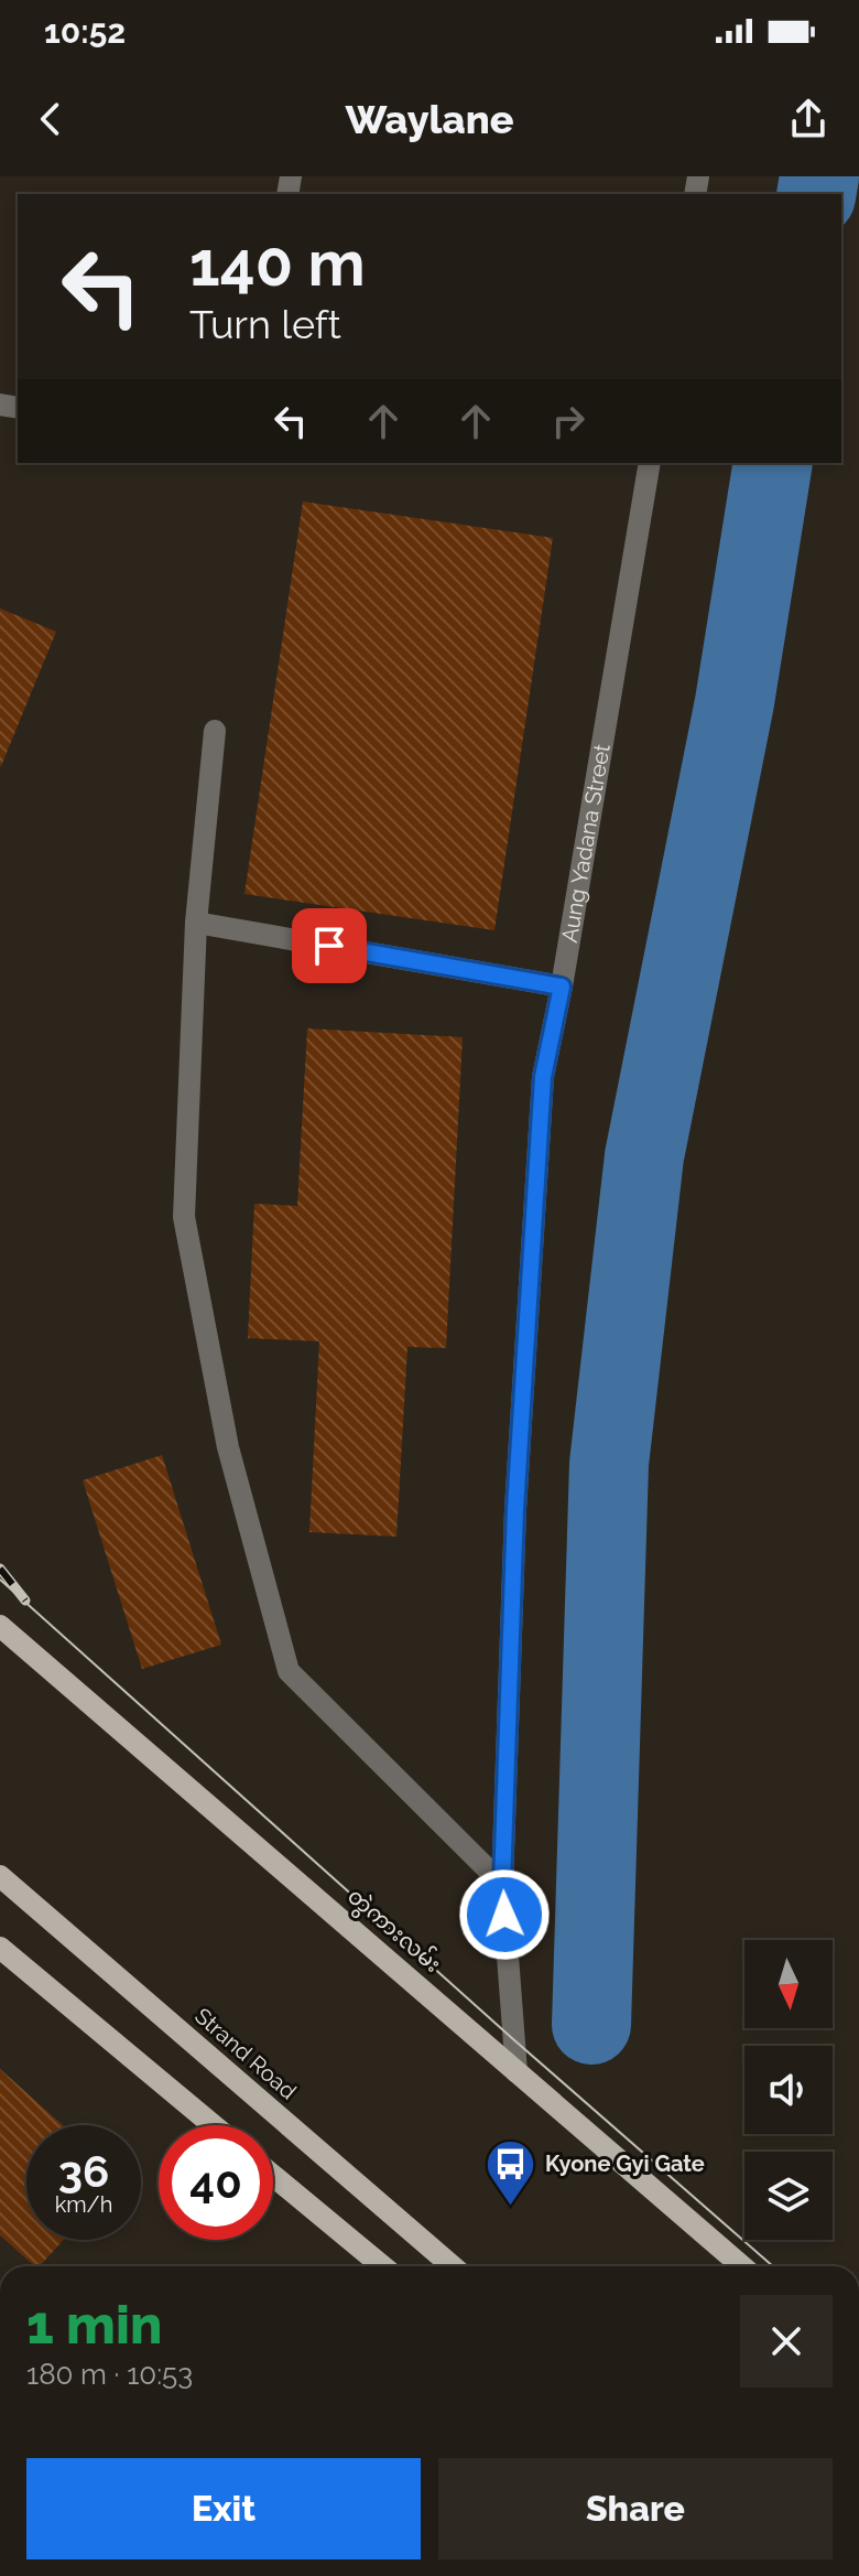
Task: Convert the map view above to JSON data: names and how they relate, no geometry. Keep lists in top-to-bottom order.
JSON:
{
  "streets": {
    "main road": ["တွဲကားလမ်း", "Strand Road"],
    "street": ["Aung Yadana Street"]
  },
  "crossings": [
    ["Aung Yadana Street", "တွဲကားလမ်း"]
  ],
  "places": {
    "bus stop": ["Kyone Gyi Gate"]
  },
  "north": "bottom",
  "page": {
    "status": "10:52",
    "header": "Waylane",
    "turn": ["140 m", "Turn left"],
    "speed": "36 km/h",
    "limit": "40",
    "heading": ["1 min", "180 m · 10:53"],
    "buttons": ["Exit", "Share"]
  }
}
